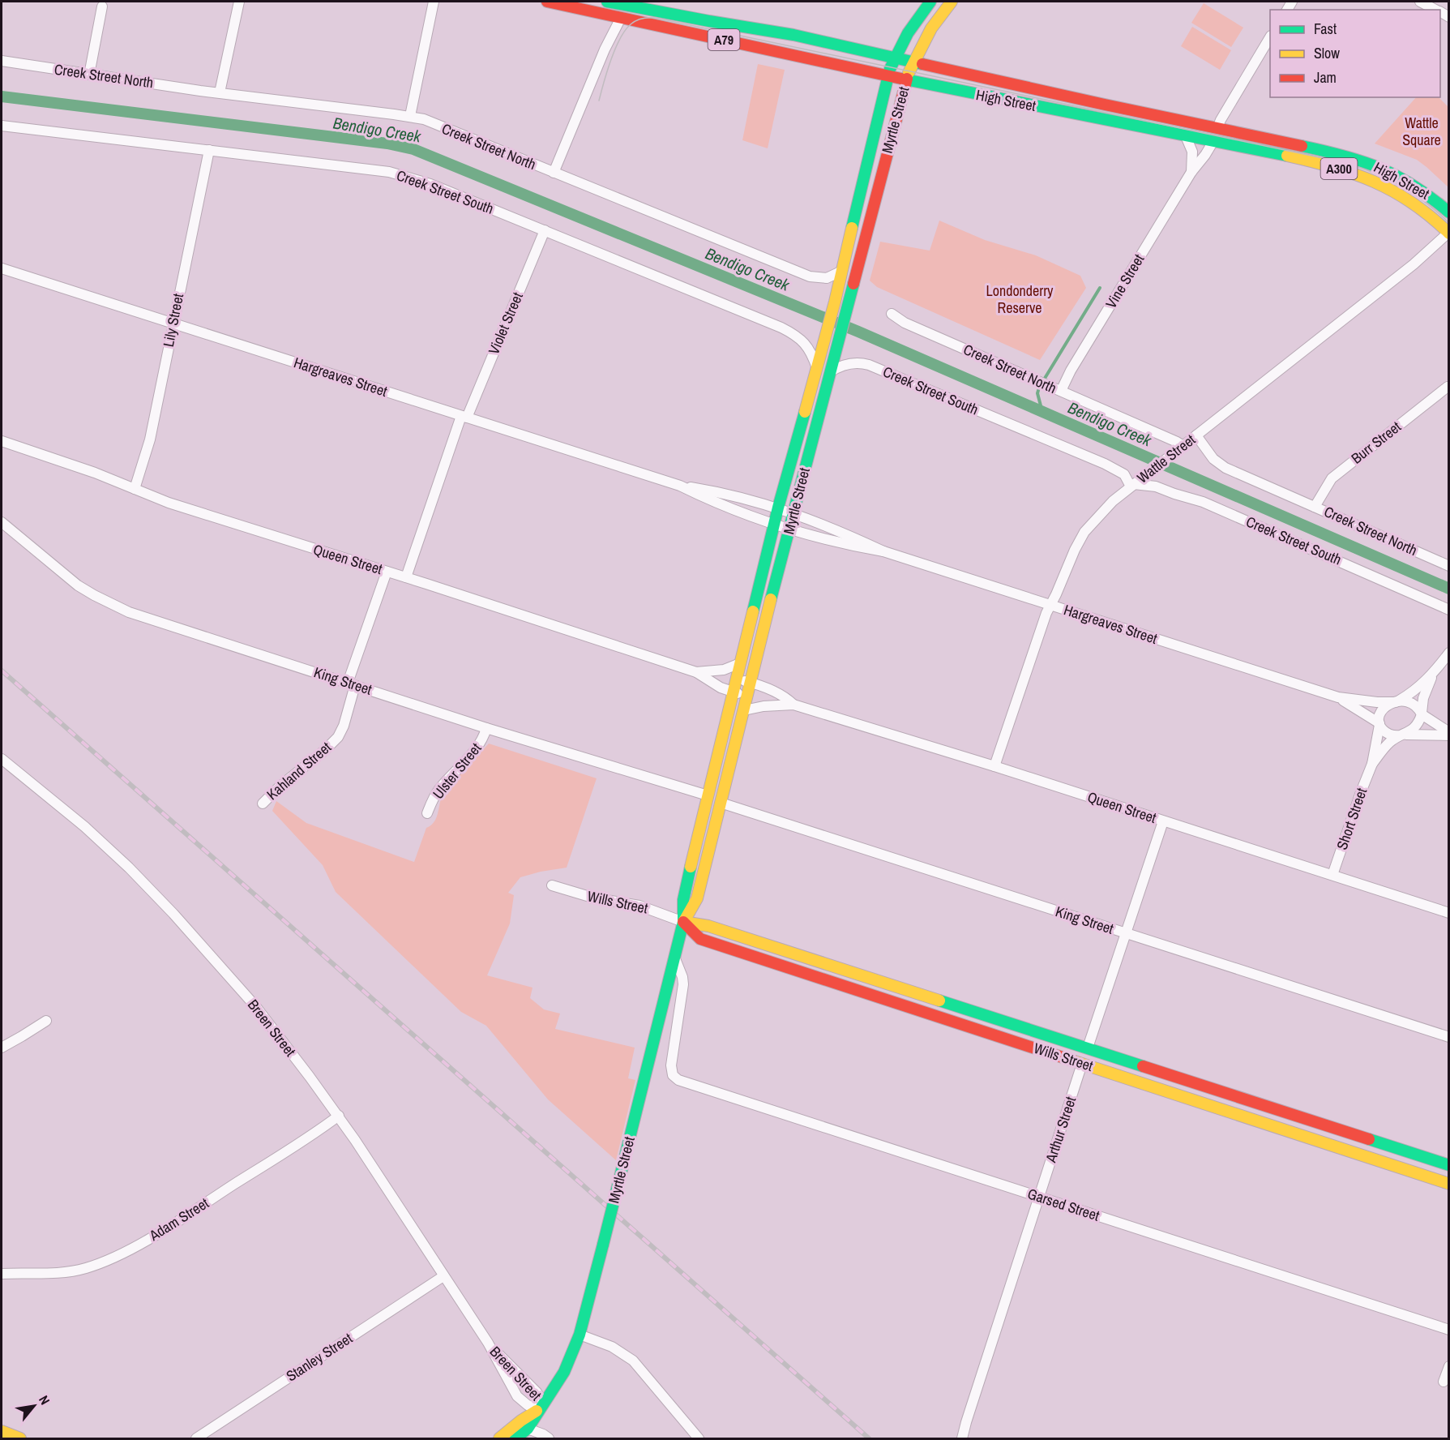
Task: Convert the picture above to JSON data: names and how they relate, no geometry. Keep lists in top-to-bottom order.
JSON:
{
  "streets": {
    "main road": [
      "A79",
      "High Street",
      "Myrtle Street",
      "A300",
      "Vine Street",
      "Wills Street",
      "Arthur Street"
    ],
    "street": [
      "Creek Street North",
      "Creek Street South",
      "Lily Street",
      "Violet Street",
      "Hargreaves Street",
      "Burr Street",
      "Wattle Street",
      "Queen Street",
      "King Street",
      "Kahland Street",
      "Ulster Street",
      "Short Street",
      "Breen Street",
      "Garsed Street",
      "Adam Street",
      "Stanley Street"
    ]
  },
  "crossings": [
    ["Creek Street North", "Myrtle Street"],
    ["Creek Street North", "Vine Street"],
    ["Creek Street North", "Burr Street"],
    ["Creek Street North", "Wattle Street"],
    ["High Street", "Myrtle Street"],
    ["High Street", "Vine Street"],
    ["High Street", "Wattle Street"],
    ["Myrtle Street", "Creek Street South"],
    ["Myrtle Street", "Hargreaves Street"],
    ["Myrtle Street", "Queen Street"],
    ["Myrtle Street", "King Street"],
    ["Myrtle Street", "Wills Street"],
    ["Myrtle Street", "Breen Street"],
    ["Myrtle Street", "Garsed Street"],
    ["Creek Street South", "Lily Street"],
    ["Creek Street South", "Violet Street"],
    ["Creek Street South", "Wattle Street"],
    ["Lily Street", "Hargreaves Street"],
    ["Lily Street", "Queen Street"],
    ["Violet Street", "Hargreaves Street"],
    ["Violet Street", "Queen Street"],
    ["Hargreaves Street", "Wattle Street"],
    ["Hargreaves Street", "Short Street"],
    ["Wattle Street", "Queen Street"],
    ["Queen Street", "Kahland Street"],
    ["Queen Street", "Short Street"],
    ["Queen Street", "Arthur Street"],
    ["King Street", "Kahland Street"],
    ["King Street", "Ulster Street"],
    ["King Street", "Arthur Street"],
    ["Wills Street", "Arthur Street"],
    ["Breen Street", "Adam Street"],
    ["Breen Street", "Stanley Street"],
    ["Arthur Street", "Garsed Street"]
  ],
  "water": ["Bendigo Creek"],
  "parks": ["Wattle Square", "Londonderry Reserve"],
  "legend": ["Fast", "Slow", "Jam"],
  "north": "top right"
}
